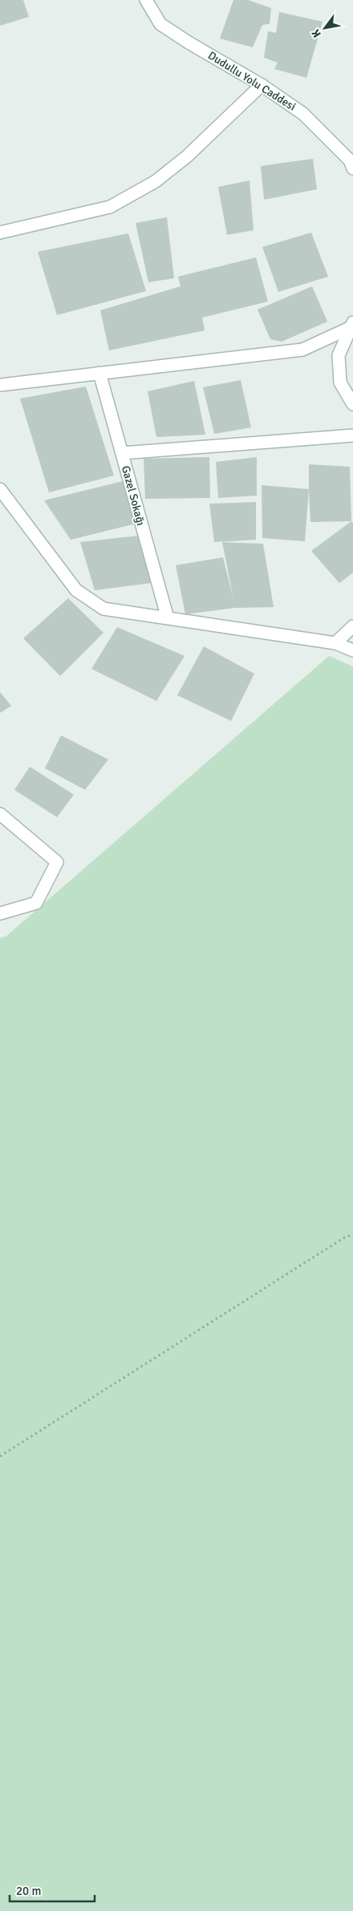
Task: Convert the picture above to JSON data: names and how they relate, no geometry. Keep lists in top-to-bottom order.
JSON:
{
  "streets": {
    "street": ["Dudullu Yolu Caddesi", "Gazel Sokağı"]
  },
  "scale_bar": "20 m",
  "north": "bottom left"
}
